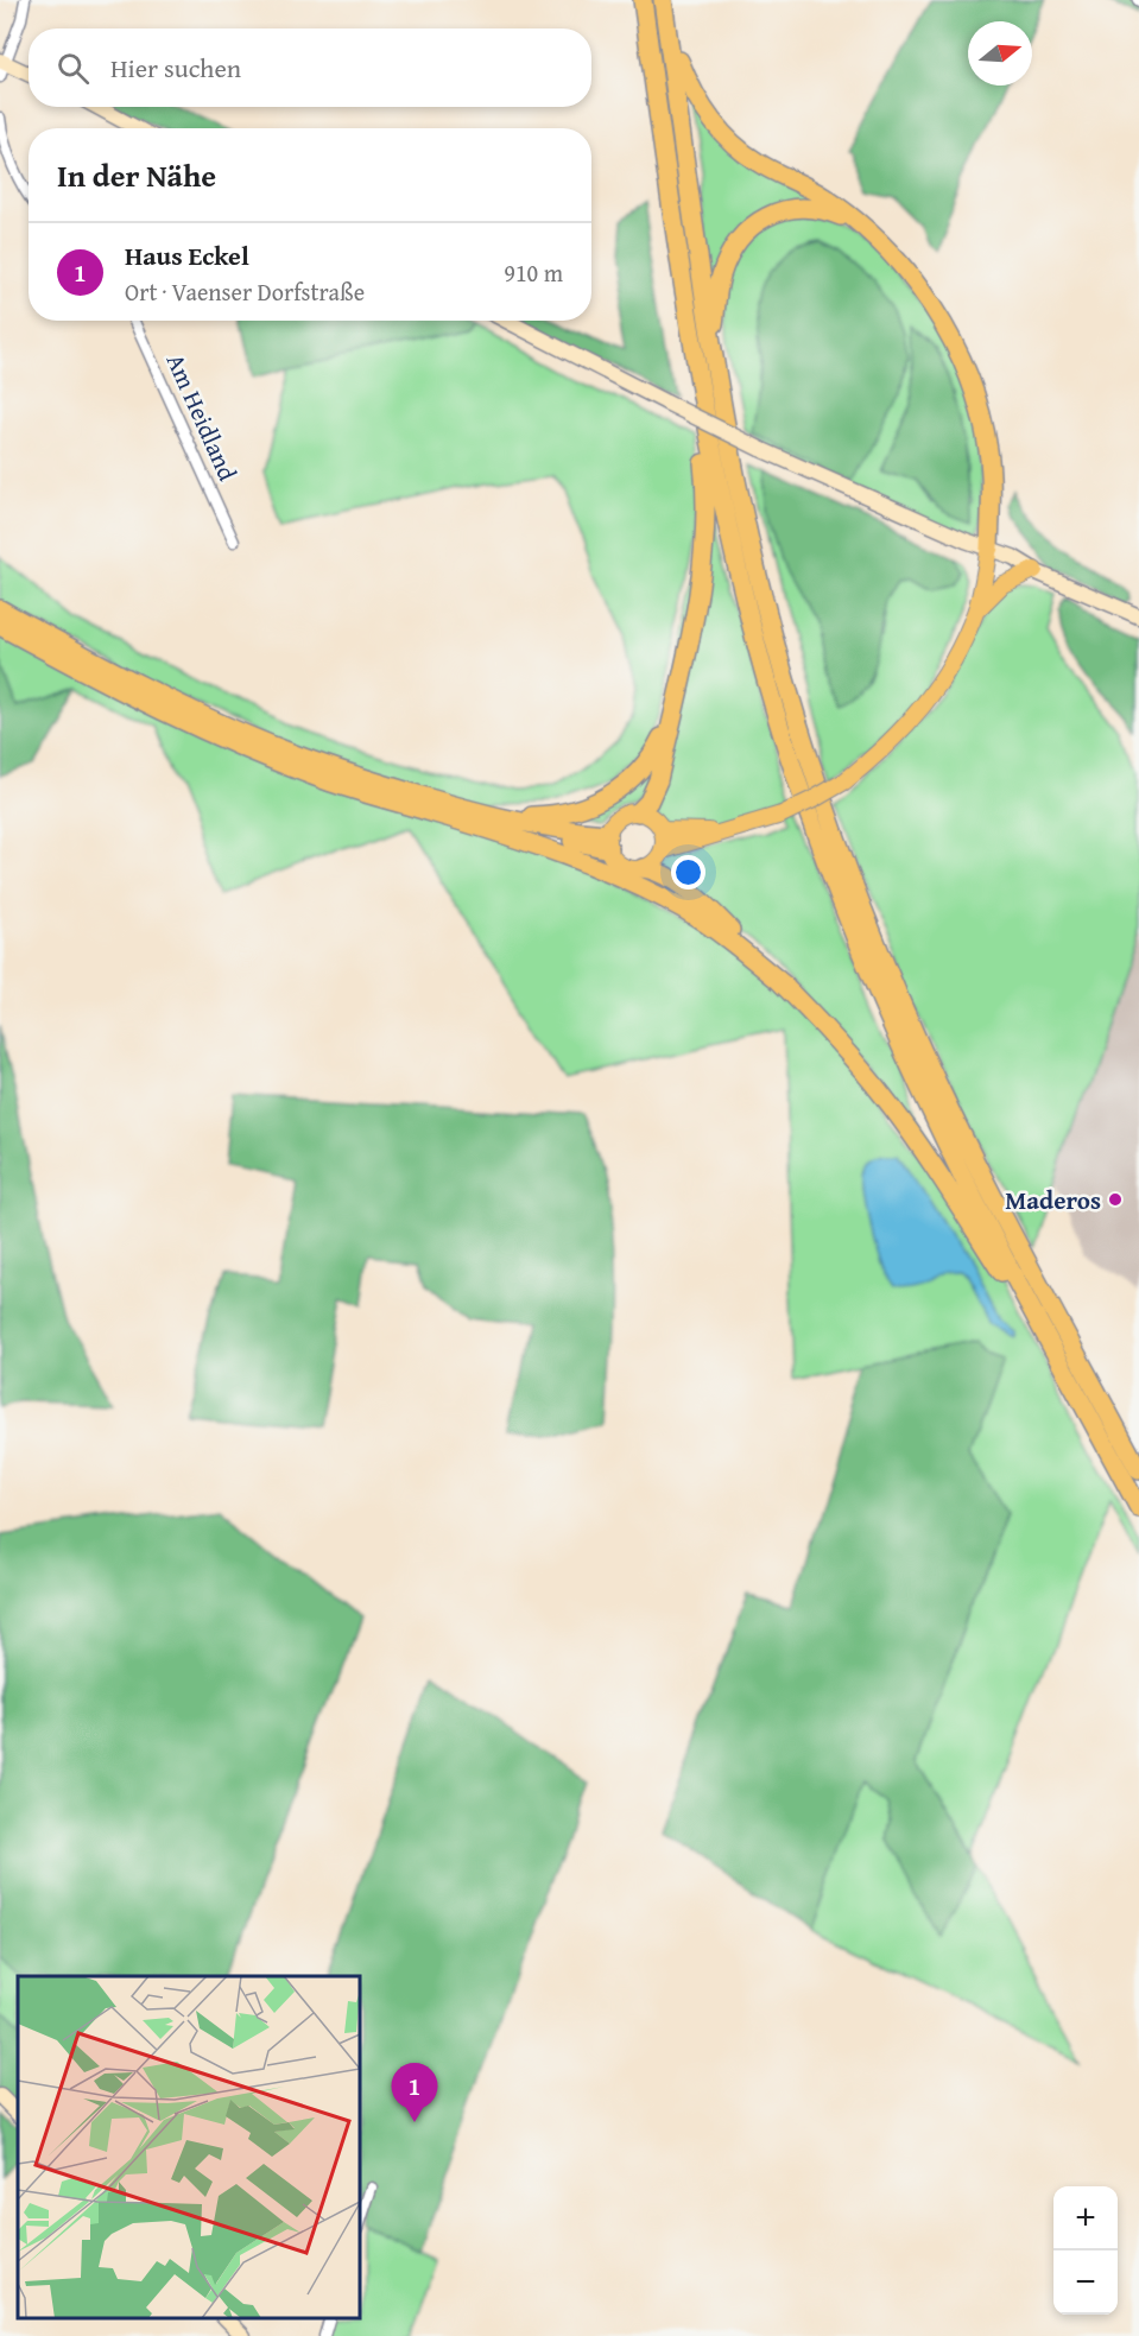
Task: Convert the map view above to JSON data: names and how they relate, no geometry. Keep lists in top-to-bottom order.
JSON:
{
  "streets": {
    "street": ["Am Heidland"]
  },
  "places": ["Maderos"],
  "north": "right",
  "page": {
    "search": "Hier suchen",
    "heading": "In der Nähe",
    "list": [
      {
        "mark": "1",
        "name": "Haus Eckel",
        "note": "Ort · Vaenser Dorfstraße",
        "value": "910 m"
      }
    ],
    "pins": "1",
    "map_buttons": ["+", "−"]
  }
}
